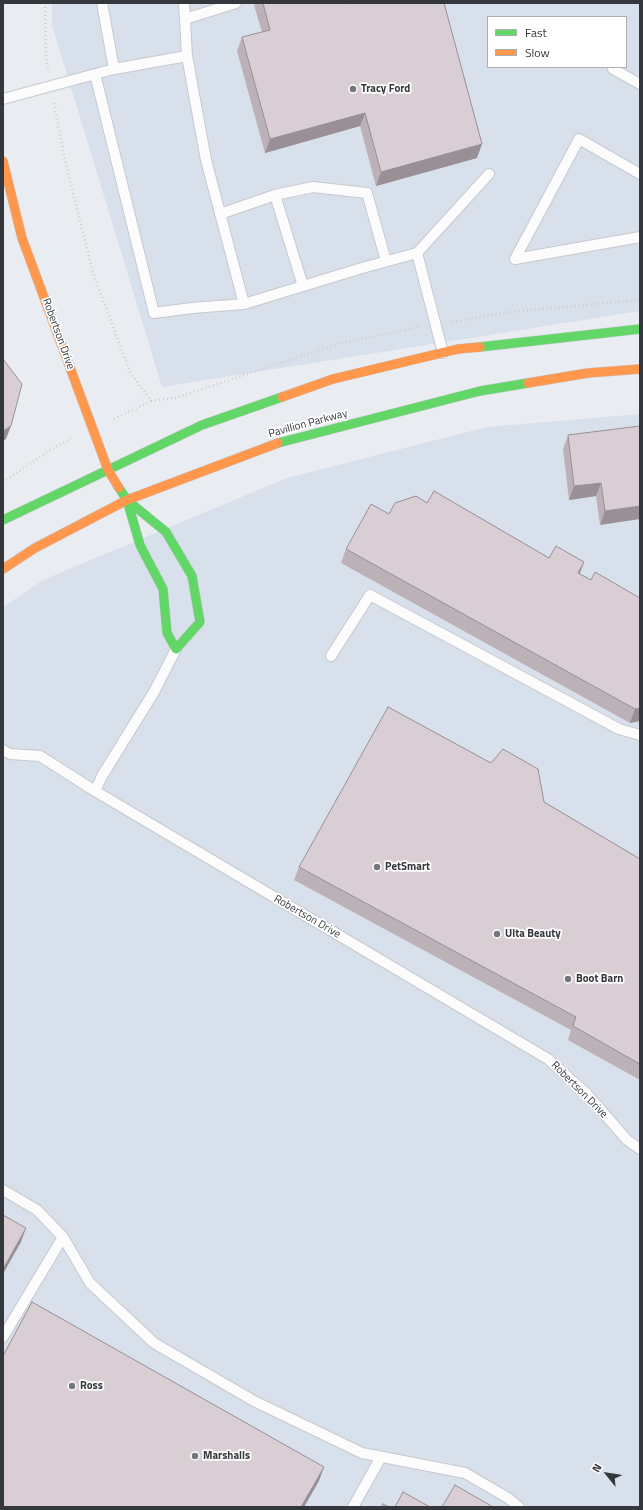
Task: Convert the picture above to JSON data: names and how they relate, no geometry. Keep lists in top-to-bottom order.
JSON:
{
  "streets": {
    "main road": ["Robertson Drive", "Pavillion Parkway"]
  },
  "crossings": [
    ["Robertson Drive", "Pavillion Parkway"]
  ],
  "places": [
    "Tracy Ford",
    "PetSmart",
    "Ulta Beauty",
    "Boot Barn",
    "Ross",
    "Marshalls"
  ],
  "legend": ["Fast", "Slow"],
  "north": "top left"
}
